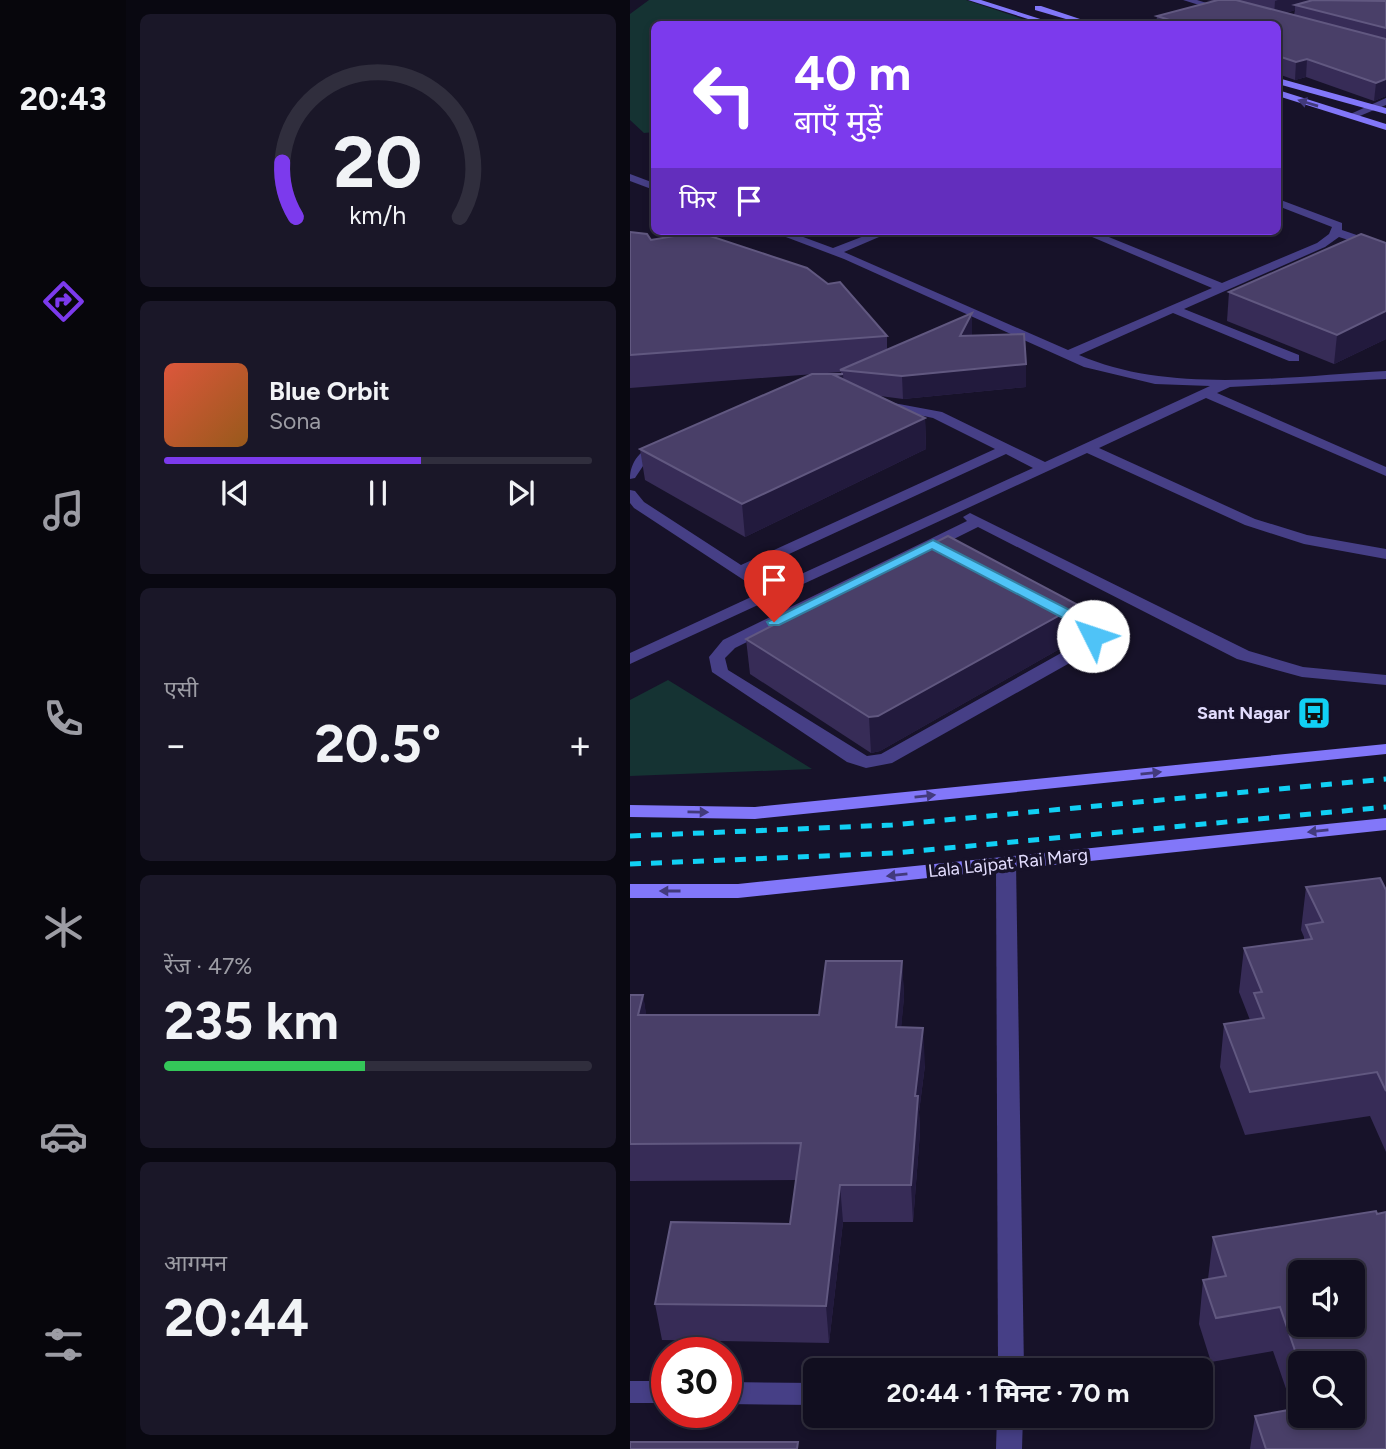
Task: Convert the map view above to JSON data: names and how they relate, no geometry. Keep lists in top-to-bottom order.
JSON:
{
  "streets": {
    "main road": ["Lala Lajpat Rai Marg"]
  },
  "places": {
    "bus stop": ["Sant Nagar"]
  },
  "page": {
    "tabs": "20:43",
    "turn": ["40 m", "बाएँ मुड़ें"],
    "then": "फिर",
    "song": ["Blue Orbit", "Sona"],
    "tile": [
      "एसी",
      ["रेंज · 47%", "235 km"],
      ["आगमन", "20:44"]
    ],
    "heat": ["−", "20.5°", "+"],
    "limit": "30",
    "trip": "20:44 · 1 मिनट · 70 m",
    "gauge": ["20", "km/h"]
  }
}
